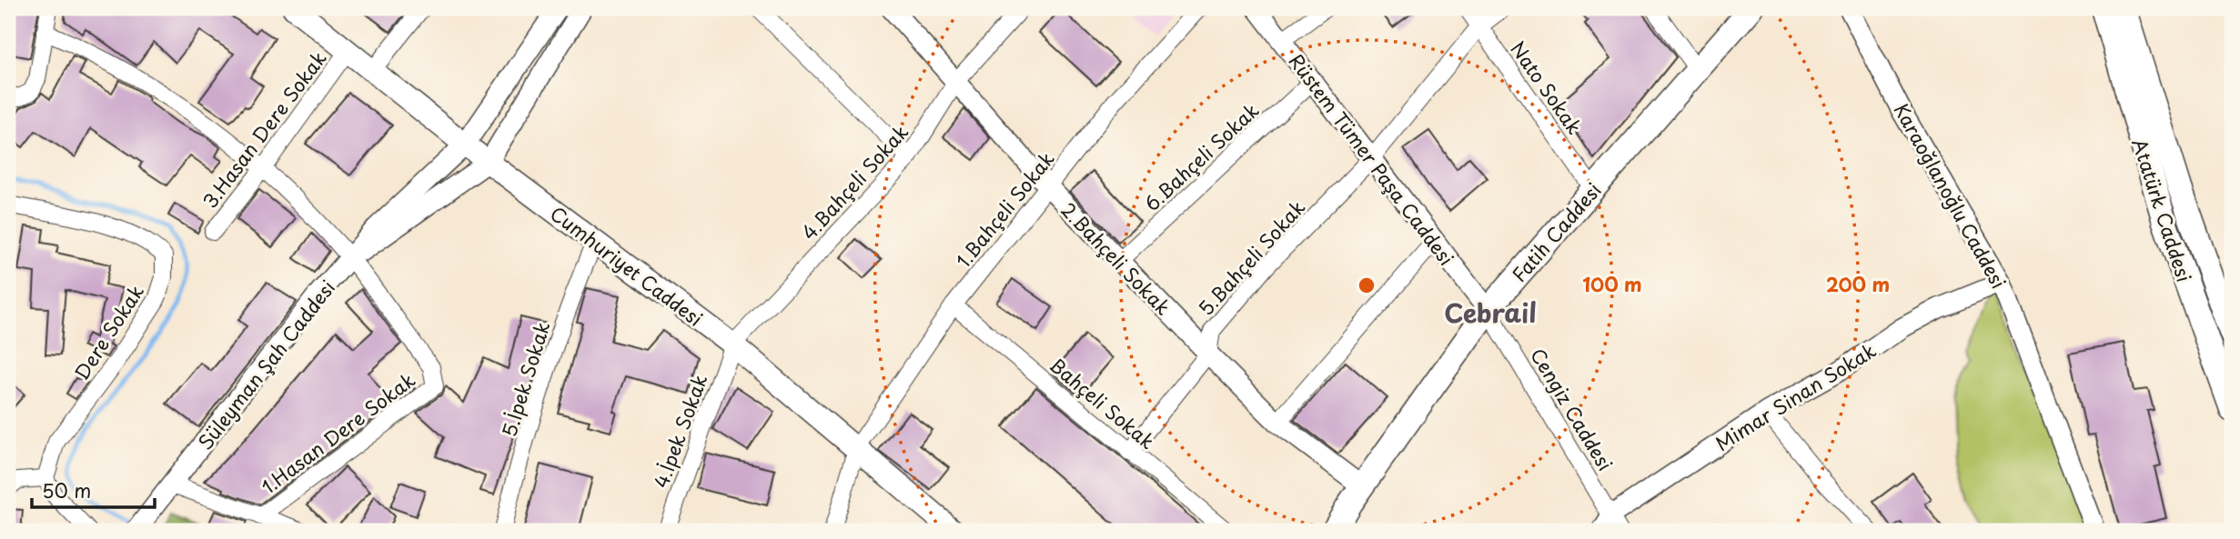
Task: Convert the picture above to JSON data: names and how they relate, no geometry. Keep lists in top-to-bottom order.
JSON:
{
  "streets": {
    "main road": ["Atatürk Caddesi", "Fatih Caddesi", "Cumhuriyet Caddesi"],
    "street": [
      "Nato Sokak",
      "3.Hasan Dere Sokak",
      "6.Bahçeli Sokak",
      "Rüstem Tümer Paşa Caddesi",
      "4.Bahçeli Sokak",
      "Karaoğlanoğlu Caddesi",
      "1.Bahçeli Sokak",
      "5.Bahçeli Sokak",
      "2.Bahçeli Sokak",
      "Dere Sokak",
      "Süleyman Şah Caddesi",
      "5.İpek Sokak",
      "Mimar Sinan Sokak",
      "Bahçeli Sokak",
      "Cengiz Caddesi",
      "4.İpek Sokak",
      "1.Hasan Dere Sokak"
    ]
  },
  "crossings": [
    ["Nato Sokak", "Fatih Caddesi"],
    ["Nato Sokak", "5.Bahçeli Sokak"],
    ["3.Hasan Dere Sokak", "Cumhuriyet Caddesi"],
    ["3.Hasan Dere Sokak", "1.Hasan Dere Sokak"],
    ["6.Bahçeli Sokak", "Rüstem Tümer Paşa Caddesi"],
    ["6.Bahçeli Sokak", "2.Bahçeli Sokak"],
    ["Rüstem Tümer Paşa Caddesi", "Fatih Caddesi"],
    ["Rüstem Tümer Paşa Caddesi", "5.Bahçeli Sokak"],
    ["Rüstem Tümer Paşa Caddesi", "Cengiz Caddesi"],
    ["4.Bahçeli Sokak", "2.Bahçeli Sokak"],
    ["4.Bahçeli Sokak", "Cumhuriyet Caddesi"],
    ["4.Bahçeli Sokak", "4.İpek Sokak"],
    ["Karaoğlanoğlu Caddesi", "Mimar Sinan Sokak"],
    ["1.Bahçeli Sokak", "2.Bahçeli Sokak"],
    ["1.Bahçeli Sokak", "Cumhuriyet Caddesi"],
    ["1.Bahçeli Sokak", "Bahçeli Sokak"],
    ["Fatih Caddesi", "2.Bahçeli Sokak"],
    ["Fatih Caddesi", "Cengiz Caddesi"],
    ["5.Bahçeli Sokak", "2.Bahçeli Sokak"],
    ["5.Bahçeli Sokak", "Bahçeli Sokak"],
    ["Cumhuriyet Caddesi", "Süleyman Şah Caddesi"],
    ["Cumhuriyet Caddesi", "5.İpek Sokak"],
    ["Cumhuriyet Caddesi", "4.İpek Sokak"],
    ["Süleyman Şah Caddesi", "1.Hasan Dere Sokak"],
    ["Mimar Sinan Sokak", "Cengiz Caddesi"]
  ],
  "districts": ["Cebrail"],
  "scale_bar": "50 m",
  "rings": ["100 m", "200 m"]
}
